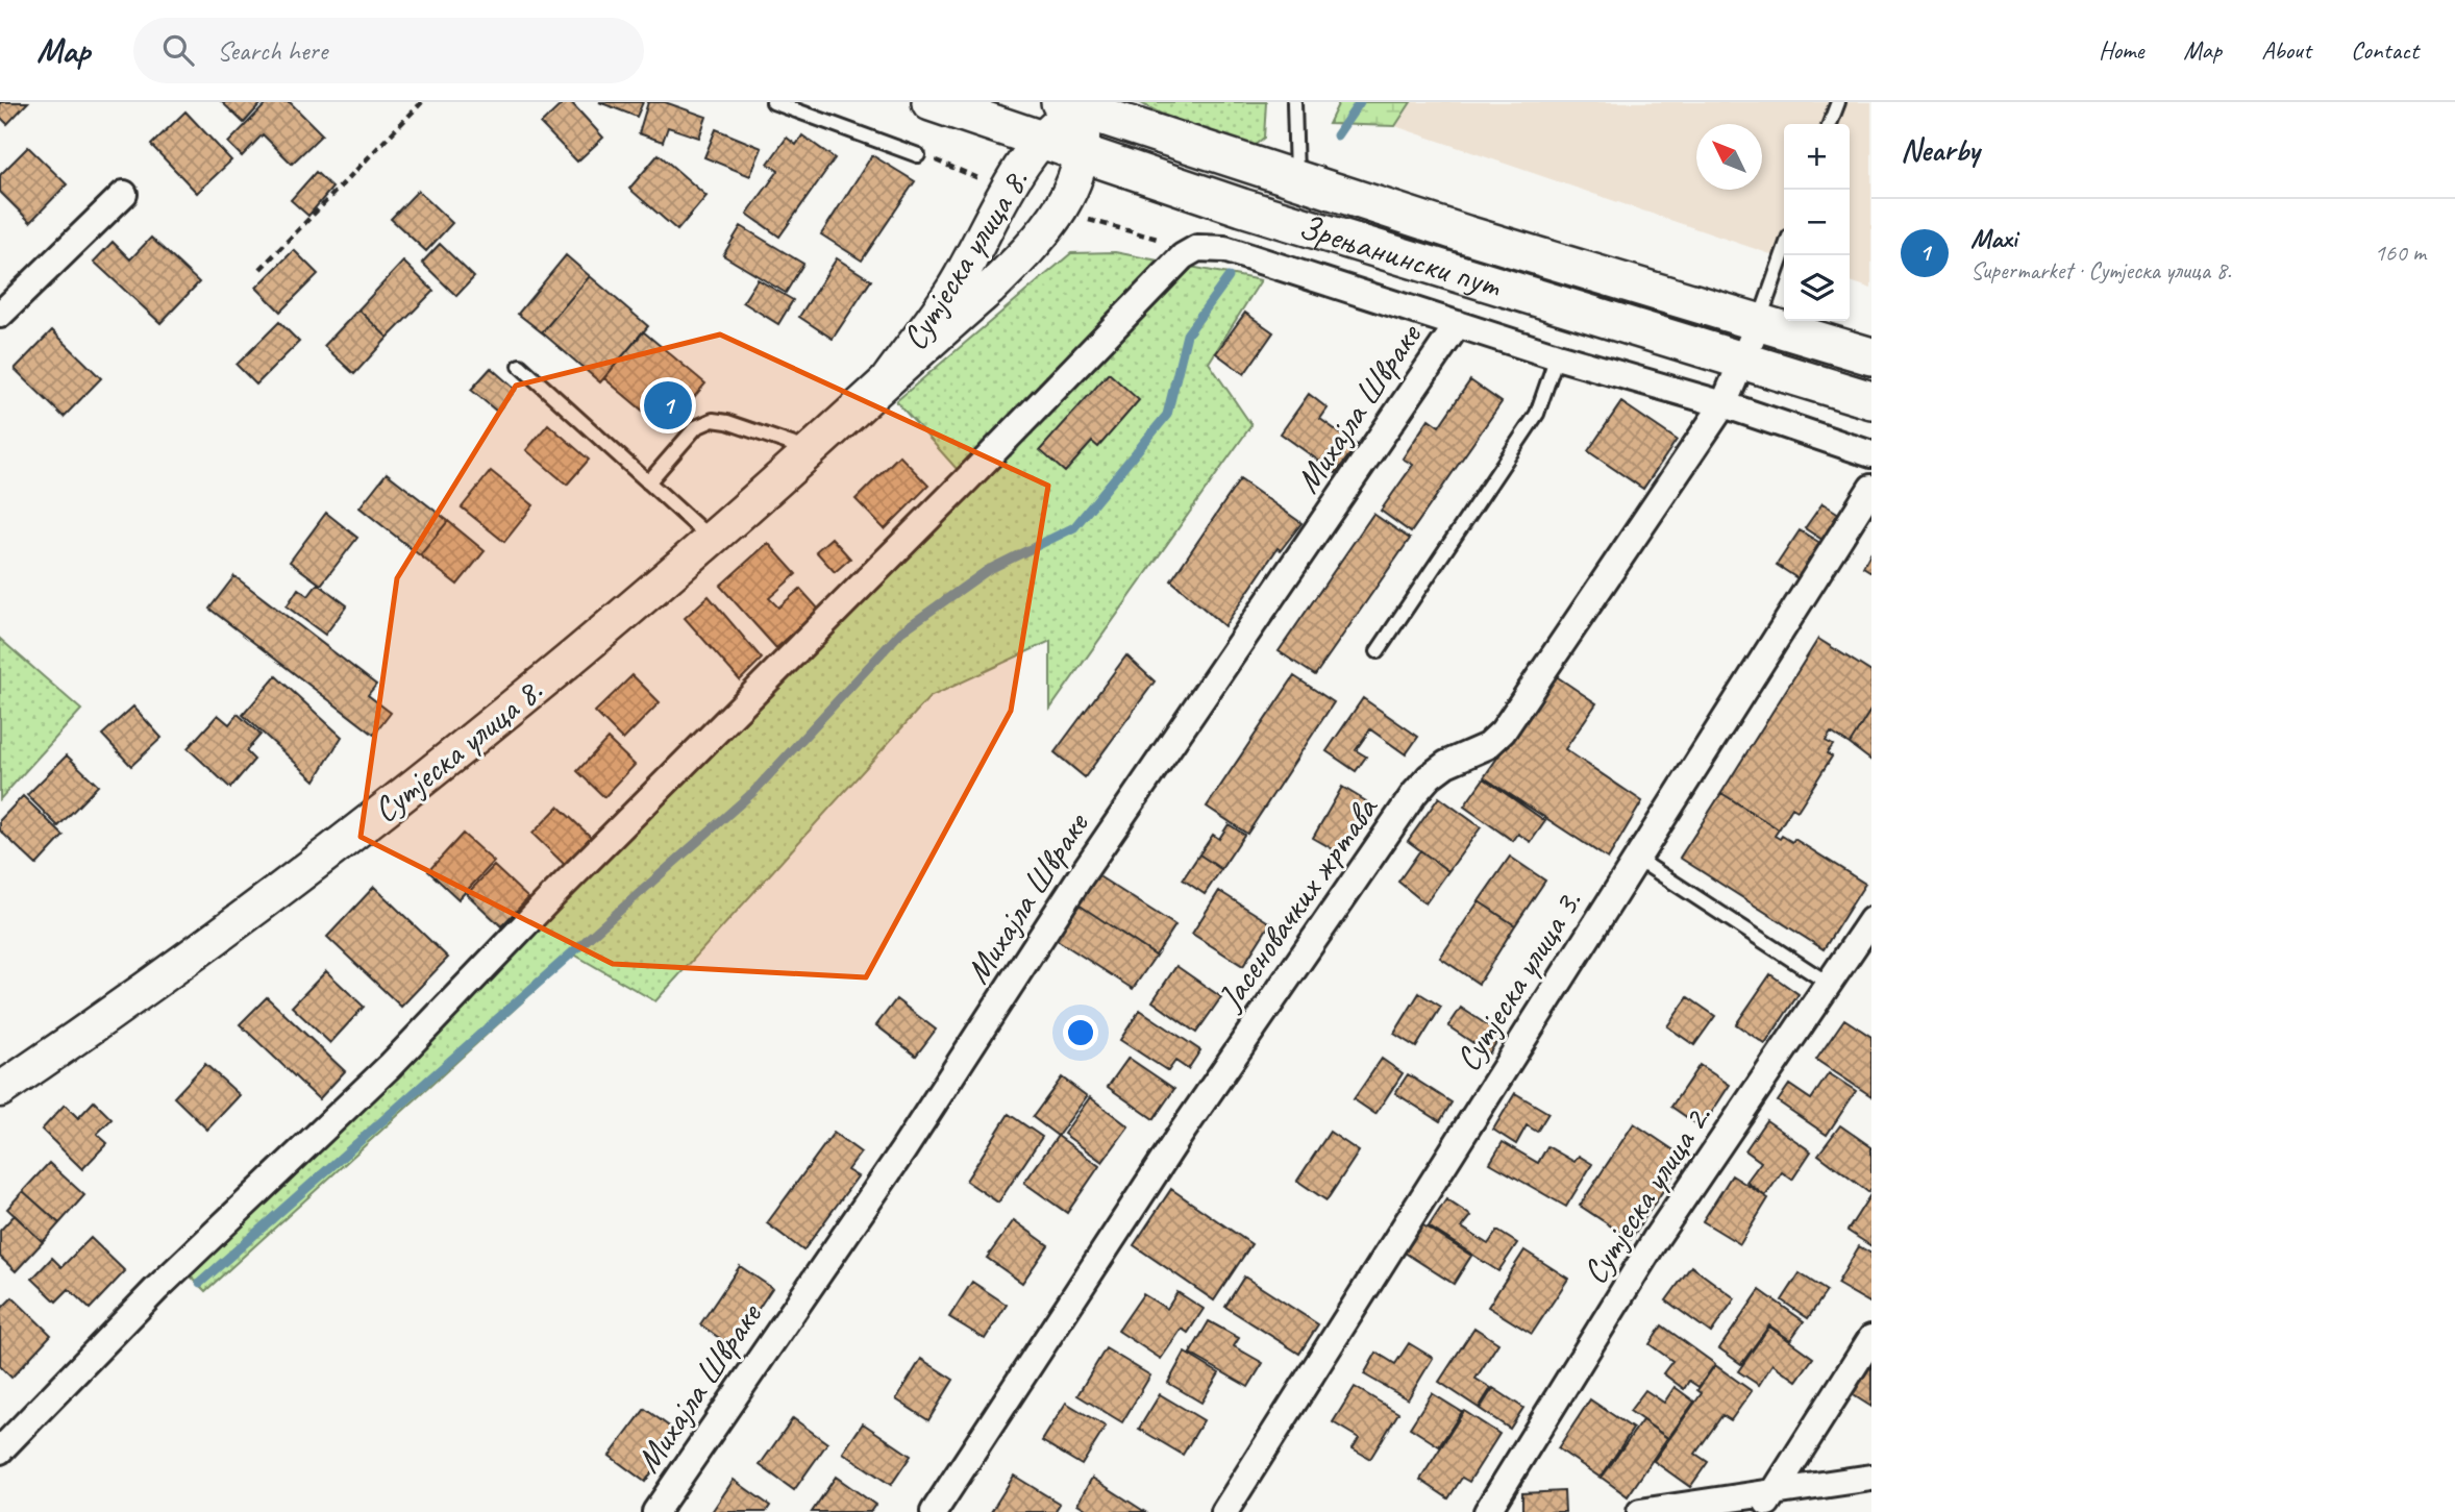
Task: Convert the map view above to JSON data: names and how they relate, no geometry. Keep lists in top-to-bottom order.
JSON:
{
  "streets": {
    "main road": ["Зрењанински пут"],
    "street": [
      "Сутјеска улица 8.",
      "Михајла Швраке",
      "Јасеновачких жртава",
      "Сутјеска улица 3.",
      "Сутјеска улица 2."
    ]
  },
  "crossings": [
    ["Зрењанински пут", "Сутјеска улица 8."],
    ["Зрењанински пут", "Михајла Швраке"],
    ["Зрењанински пут", "Јасеновачких жртава"]
  ],
  "north": "top left",
  "page": {
    "header": "Map",
    "search": "Search here",
    "nav": [
      "Home",
      "Map",
      "About",
      "Contact"
    ],
    "heading": "Nearby",
    "map_buttons": ["+", "−"],
    "list": [
      {
        "mark": "1",
        "name": "Maxi",
        "note": "Supermarket · Сутјеска улица 8.",
        "value": "160 m"
      }
    ],
    "pins": "1"
  }
}
